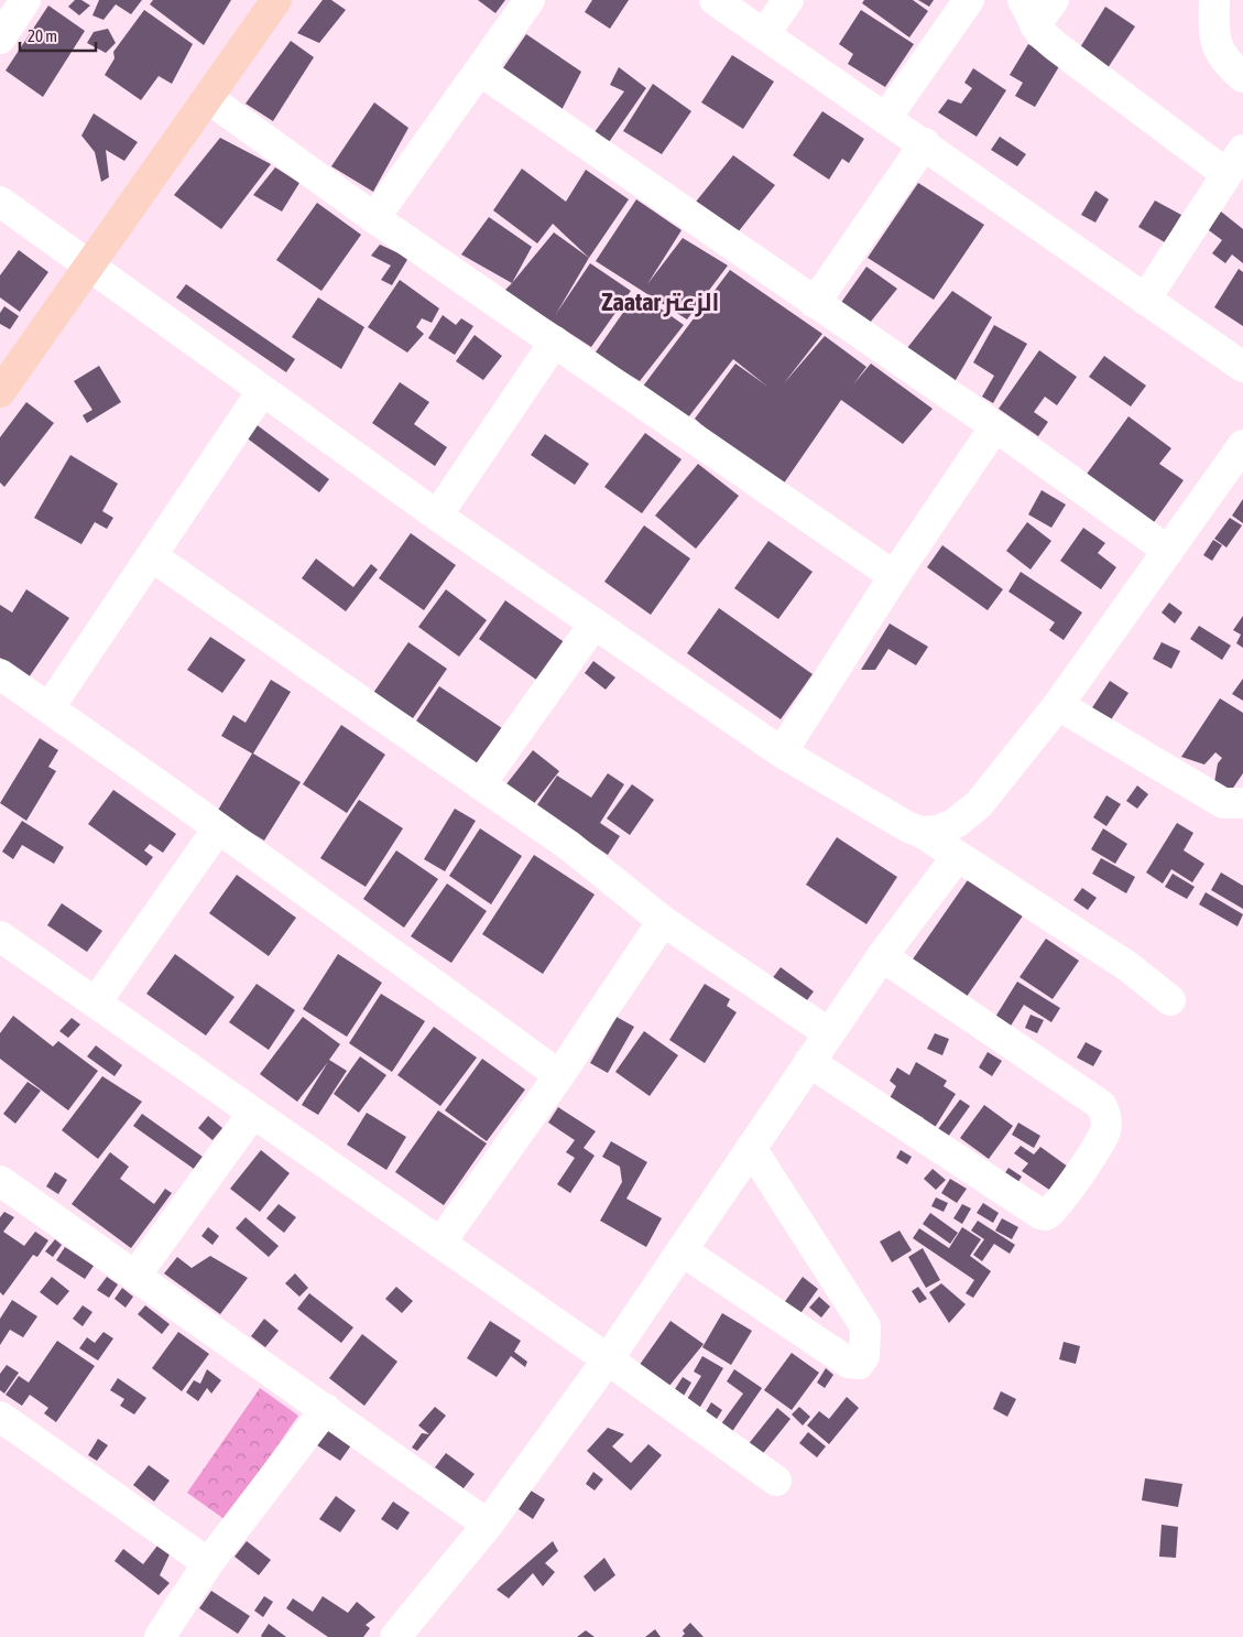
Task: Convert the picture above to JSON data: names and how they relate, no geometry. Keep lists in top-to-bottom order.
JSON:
{
  "districts": ["Zaatar الزعتر"],
  "scale_bar": "20 m"
}
